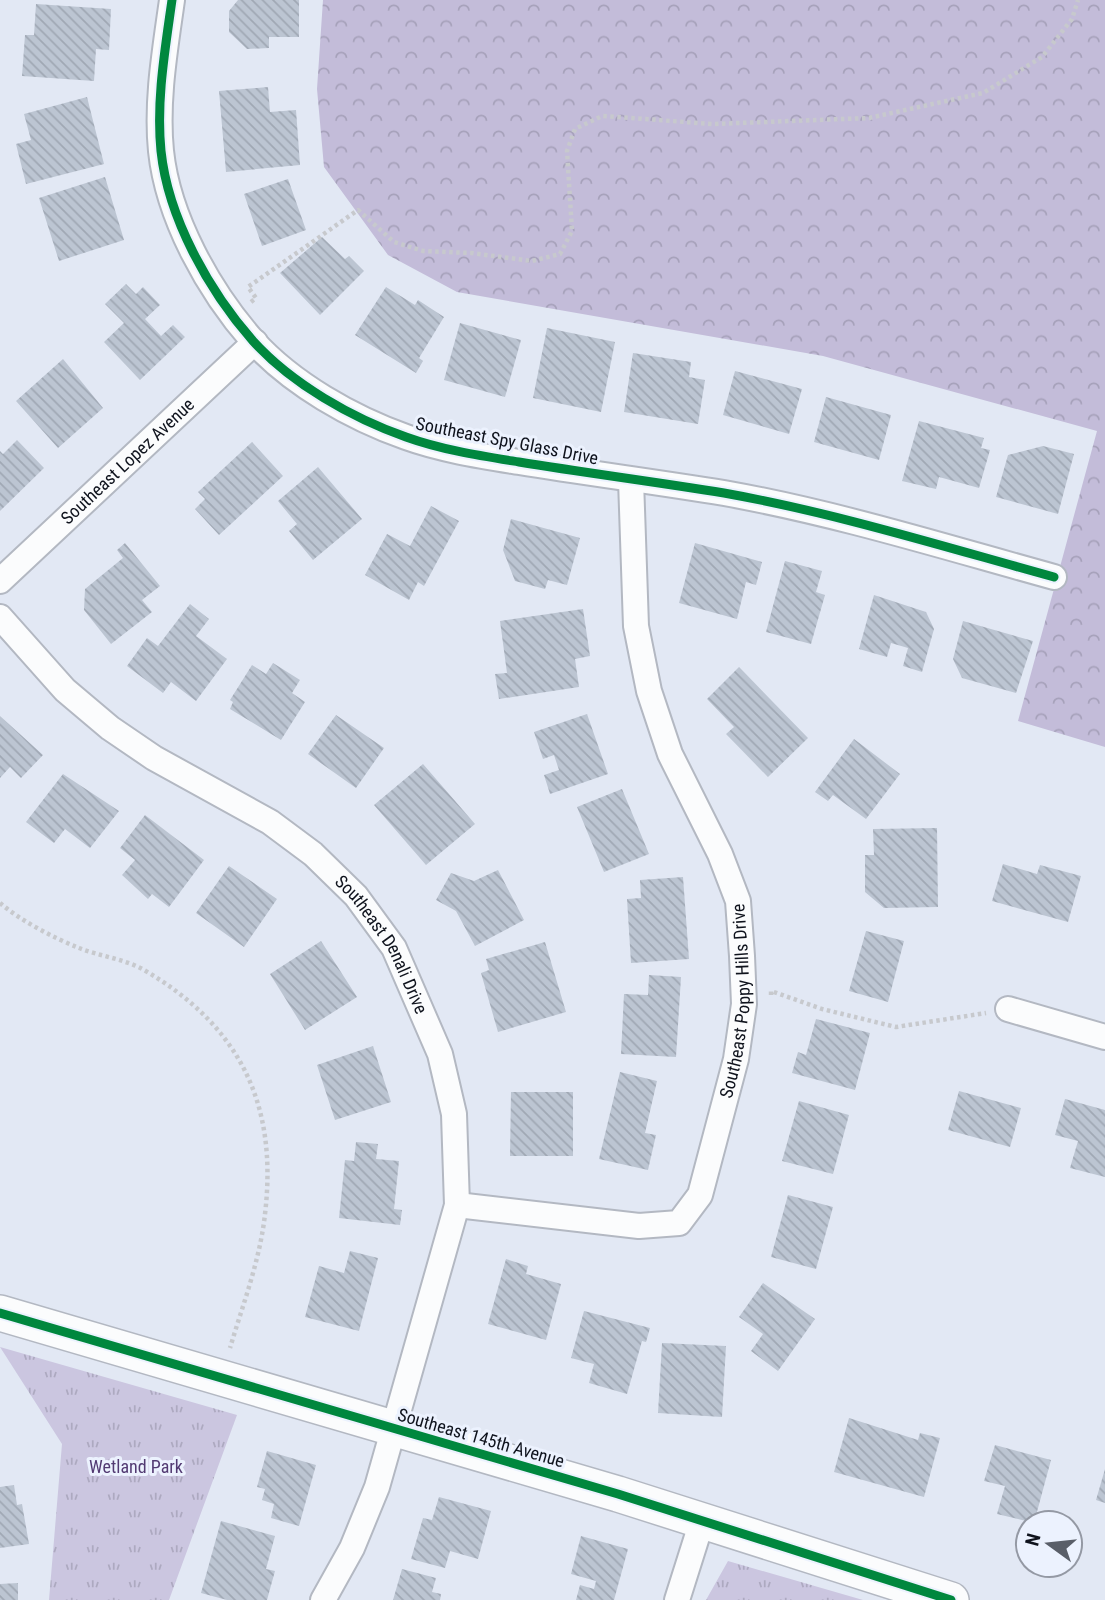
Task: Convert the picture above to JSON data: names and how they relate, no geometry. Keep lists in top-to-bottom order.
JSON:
{
  "streets": {
    "street": [
      "Southeast Spy Glass Drive",
      "Southeast Lopez Avenue",
      "Southeast Denali Drive",
      "Southeast Poppy Hills Drive",
      "Southeast 145th Avenue"
    ]
  },
  "crossings": [
    ["Southeast Spy Glass Drive", "Southeast Lopez Avenue"],
    ["Southeast Spy Glass Drive", "Southeast Poppy Hills Drive"],
    ["Southeast Denali Drive", "Southeast Poppy Hills Drive"],
    ["Southeast Denali Drive", "Southeast 145th Avenue"]
  ],
  "parks": ["Wetland Park"],
  "north": "left"
}
